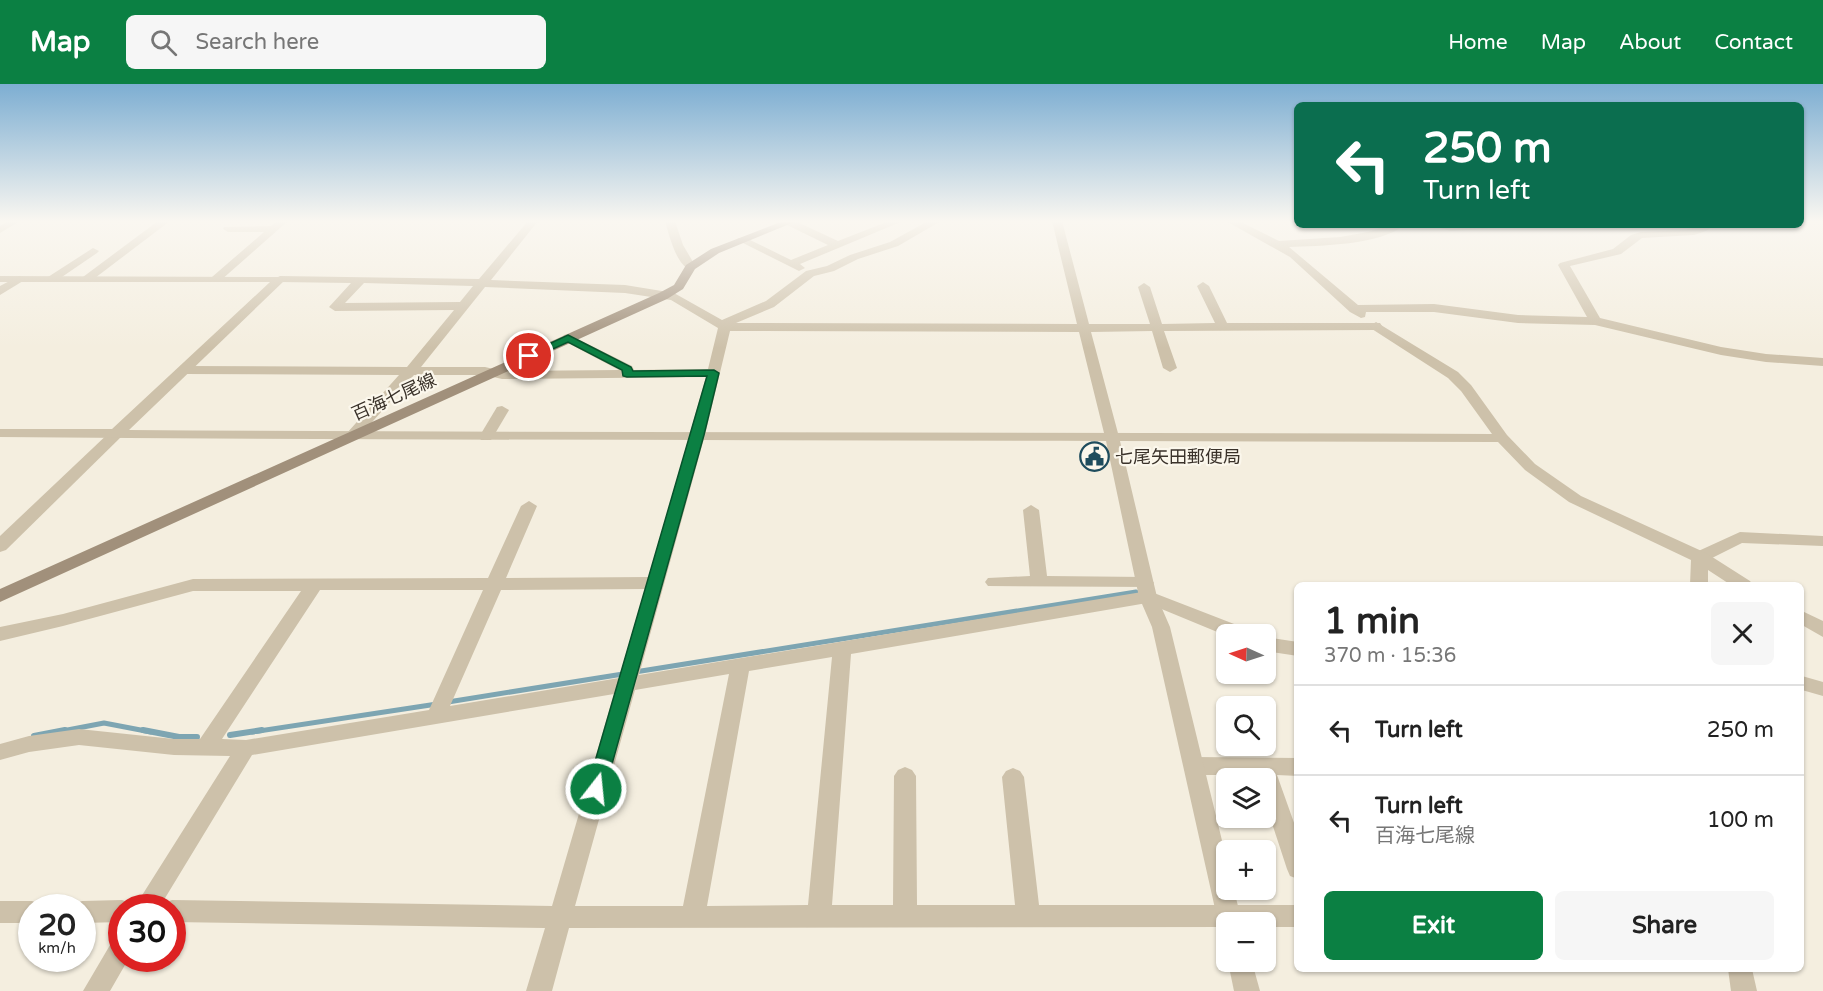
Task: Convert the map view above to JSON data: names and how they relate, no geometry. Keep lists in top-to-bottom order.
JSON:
{
  "streets": {
    "main road": ["百海七尾線"]
  },
  "places": {
    "public building": ["七尾矢田郵便局"]
  },
  "north": "left",
  "page": {
    "header": "Map",
    "search": "Search here",
    "nav": [
      "Home",
      "Map",
      "About",
      "Contact"
    ],
    "turn": ["250 m", "Turn left"],
    "heading": ["1 min", "370 m · 15:36"],
    "map_buttons": ["+", "−"],
    "list": [
      {
        "name": "Turn left",
        "value": "250 m"
      },
      {
        "name": "Turn left",
        "note": "百海七尾線",
        "value": "100 m"
      }
    ],
    "buttons": ["Exit", "Share"],
    "speed": "20 km/h",
    "limit": "30"
  }
}
